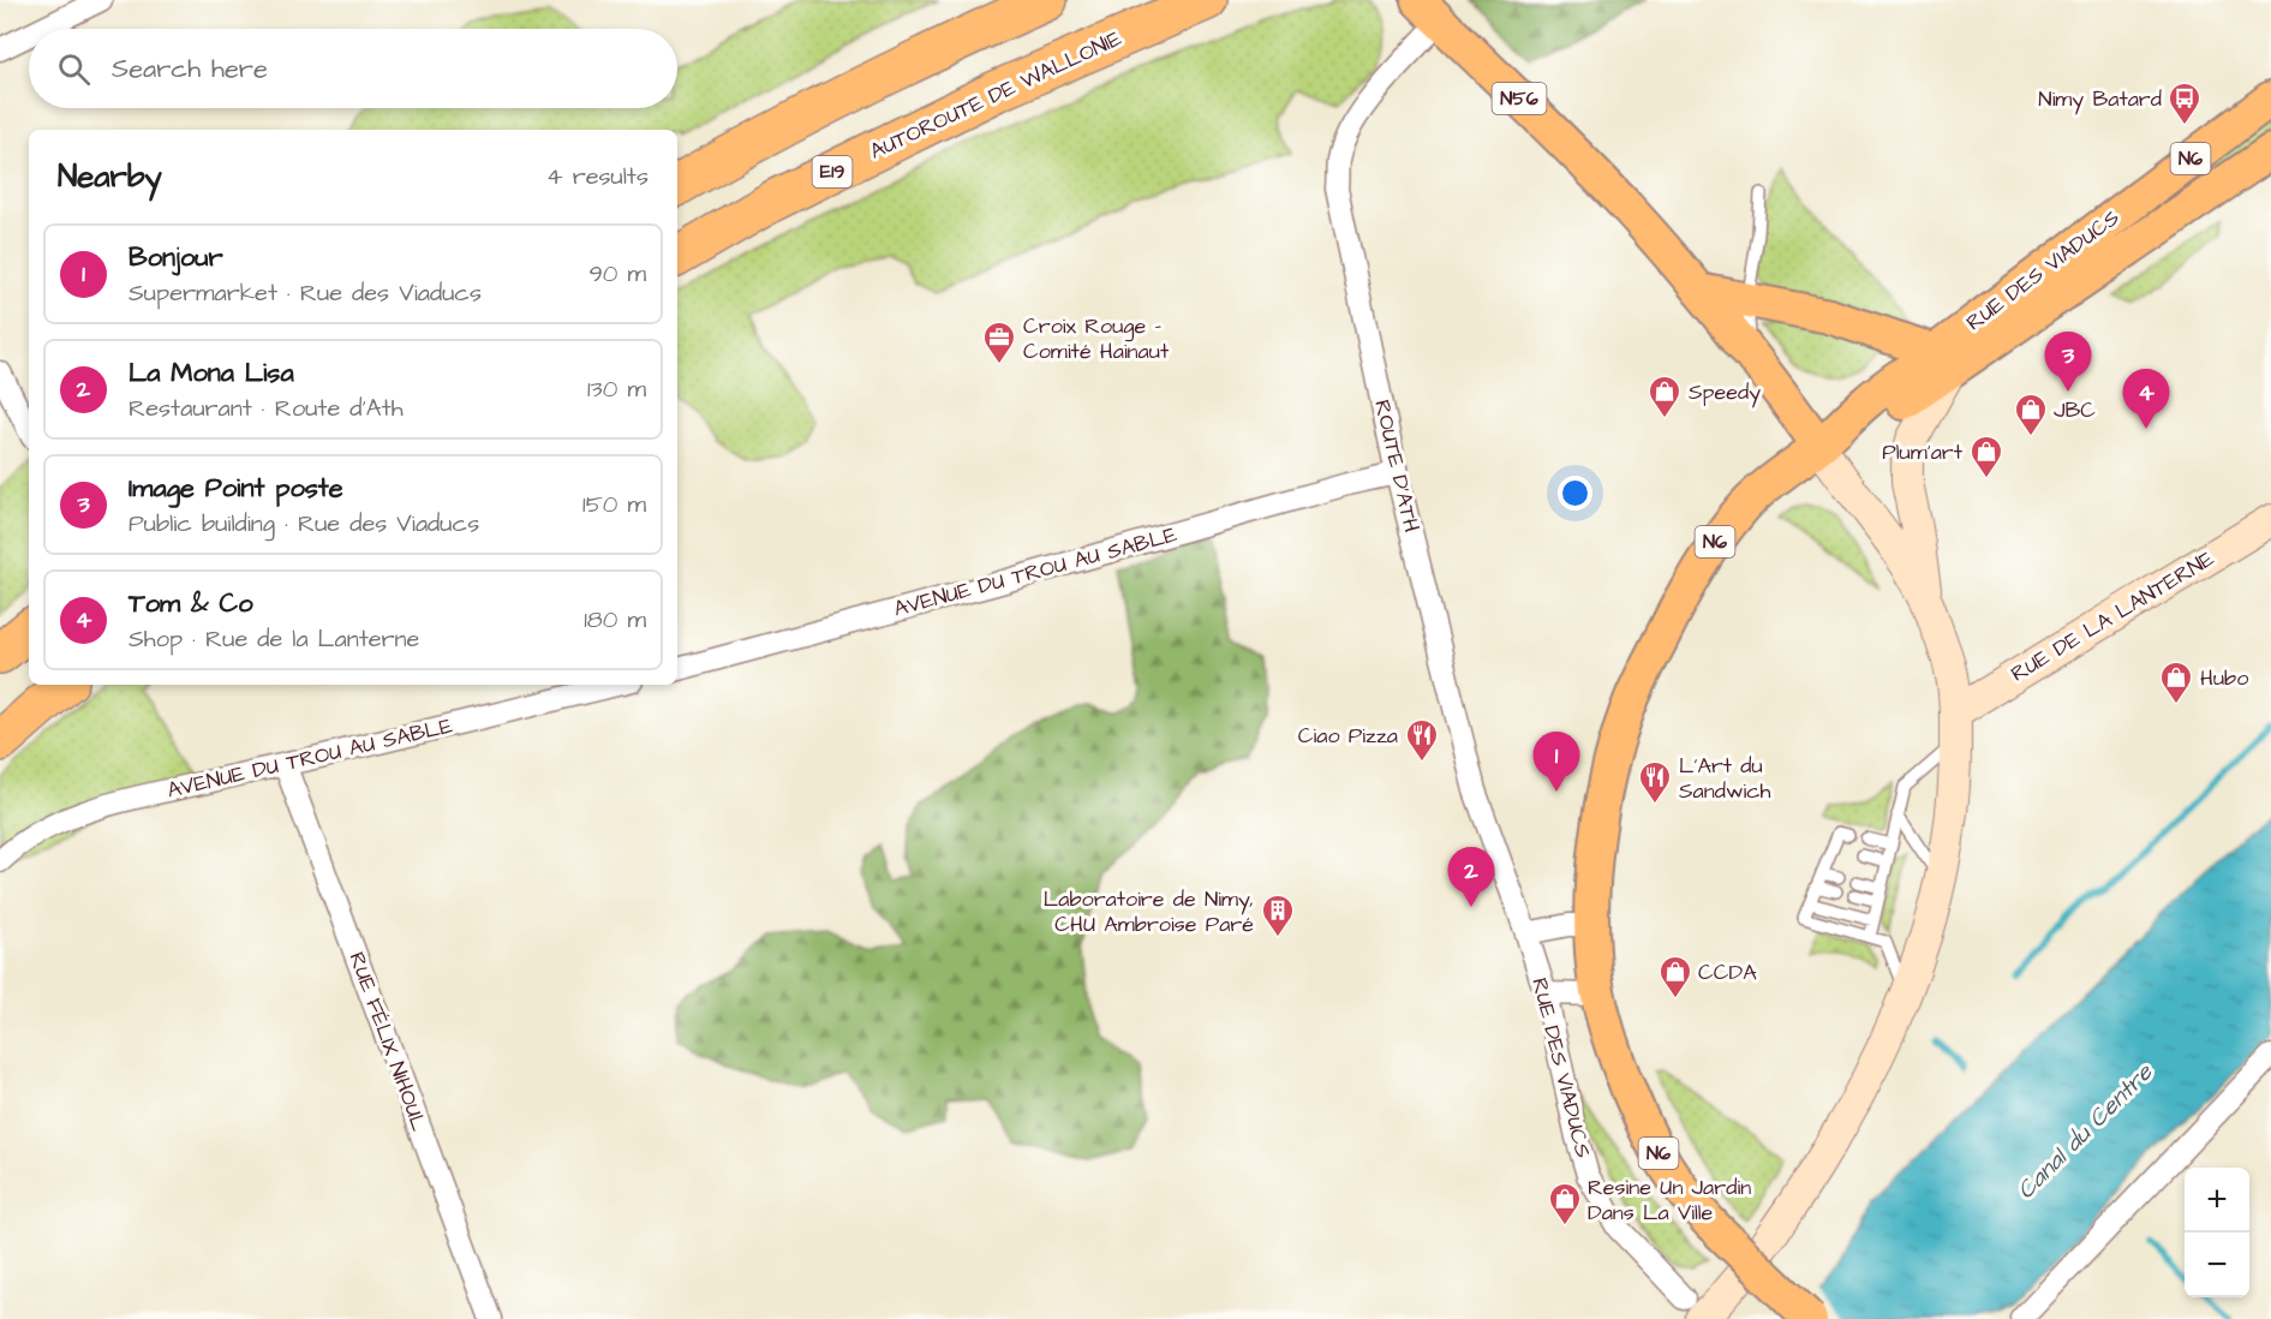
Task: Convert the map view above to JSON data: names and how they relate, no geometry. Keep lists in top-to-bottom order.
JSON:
{
  "streets": {
    "highway": ["AUTOROUTE DE WALLONIE", "E19"],
    "main road": [
      "N56",
      "N6",
      "RUE DES VIADUCS",
      "ROUTE D'ATH",
      "RUE DE LA LANTERNE"
    ],
    "street": ["AVENUE DU TROU AU SABLE", "RUE FÉLIX NIHOUL"]
  },
  "crossings": [
    ["RUE DES VIADUCS", "ROUTE D'ATH"],
    ["ROUTE D'ATH", "AVENUE DU TROU AU SABLE"],
    ["AVENUE DU TROU AU SABLE", "RUE FÉLIX NIHOUL"]
  ],
  "water": ["Canal du Centre"],
  "places": {
    "bus stop": ["Nimy Batard"],
    "office": ["Croix Rouge - Comité Hainaut"],
    "shop": [
      "Speedy",
      "JBC",
      "Plum'art",
      "Hubo",
      "CCDA",
      "Resine Un Jardin Dans La Ville"
    ],
    "restaurant": ["Ciao Pizza", "L'Art du Sandwich"],
    "building": ["Laboratoire de Nimy, CHU Ambroise Paré"]
  },
  "page": {
    "search": "Search here",
    "heading": ["Nearby", "4 results"],
    "list": [
      {
        "mark": "1",
        "name": "Bonjour",
        "note": "Supermarket · Rue des Viaducs",
        "value": "90 m"
      },
      {
        "mark": "2",
        "name": "La Mona Lisa",
        "note": "Restaurant · Route d'Ath",
        "value": "130 m"
      },
      {
        "mark": "3",
        "name": "Image Point poste",
        "note": "Public building · Rue des Viaducs",
        "value": "150 m"
      },
      {
        "mark": "4",
        "name": "Tom & Co",
        "note": "Shop · Rue de la Lanterne",
        "value": "180 m"
      }
    ],
    "pins": [
      "3",
      "4",
      "1",
      "2"
    ],
    "map_buttons": ["+", "−"]
  }
}
